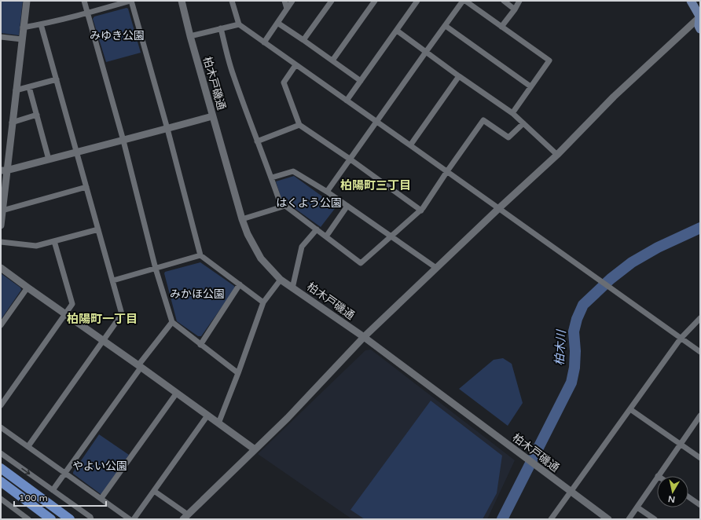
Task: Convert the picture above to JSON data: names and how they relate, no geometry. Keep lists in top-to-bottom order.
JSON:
{
  "streets": {
    "street": ["柏木戸磯通"]
  },
  "districts": ["柏陽町三丁目", "柏陽町一丁目"],
  "water": ["柏木川"],
  "parks": [
    "みゆき公園",
    "はくよう公園",
    "みかほ公園",
    "やよい公園"
  ],
  "scale_bar": "100 m",
  "north": "bottom"
}
